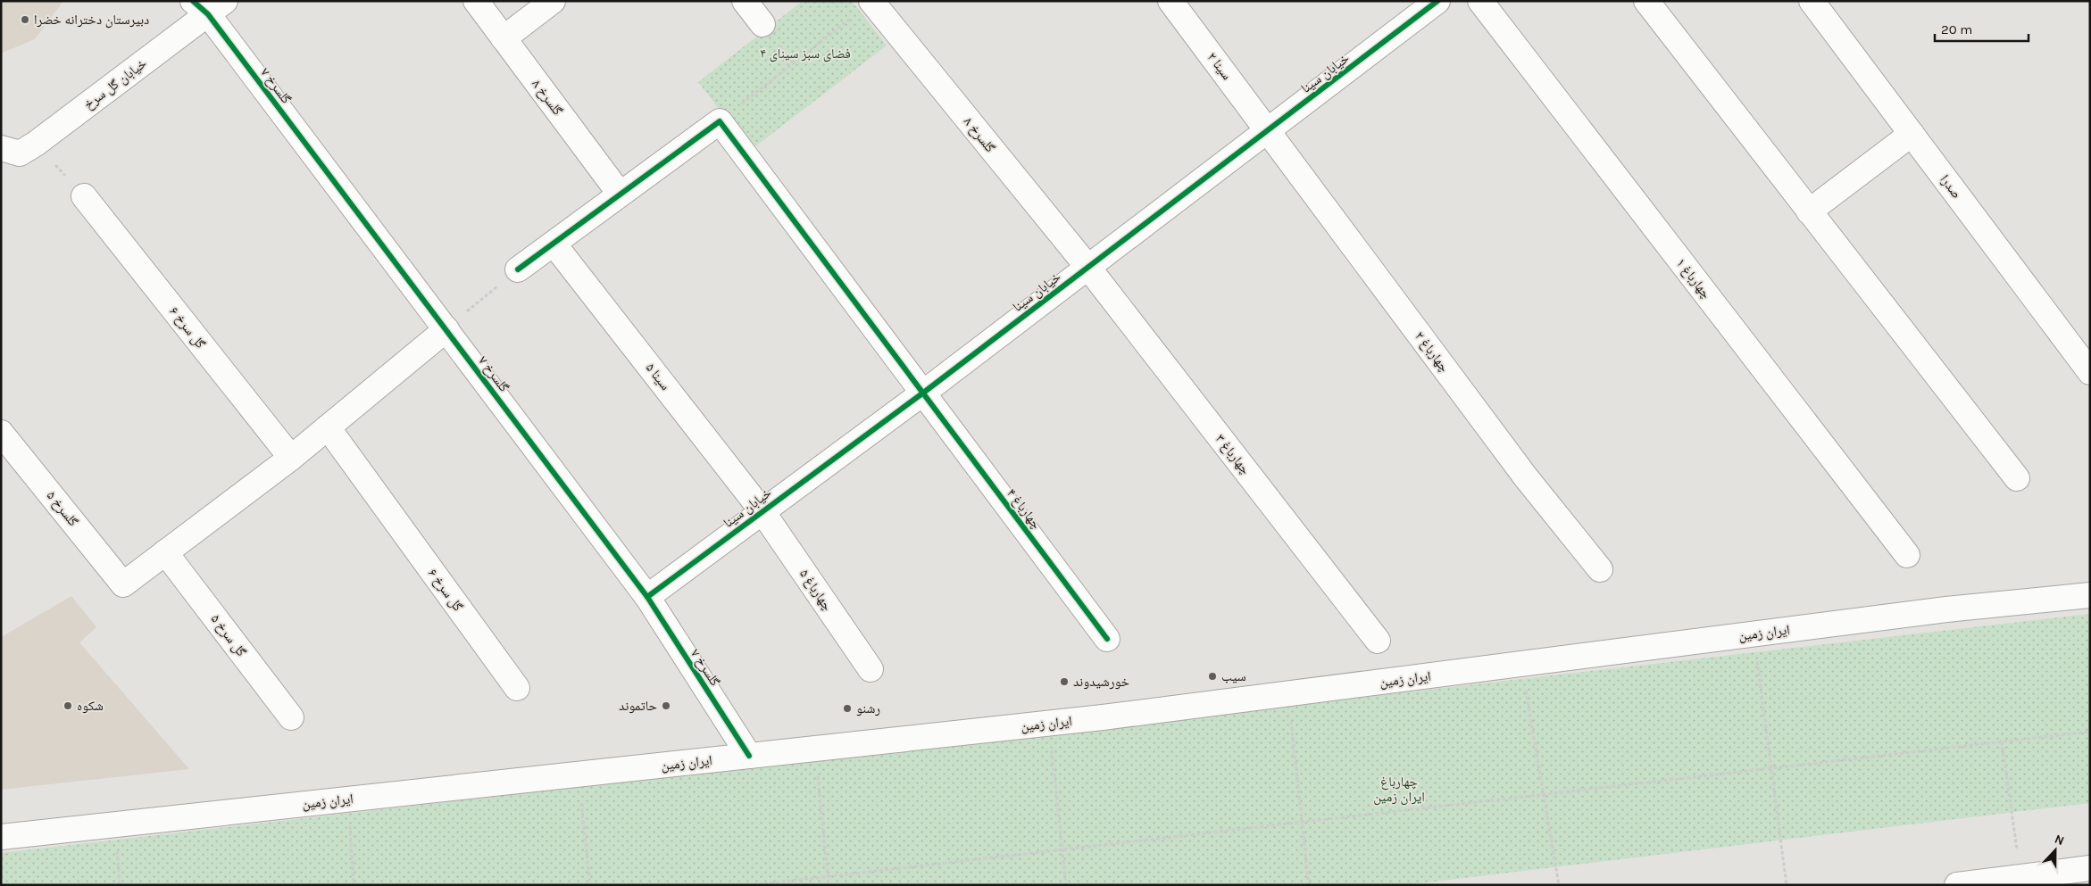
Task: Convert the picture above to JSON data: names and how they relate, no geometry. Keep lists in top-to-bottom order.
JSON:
{
  "streets": {
    "street": [
      "سینا ۲",
      "خیابان سینا",
      "خیابان گل سرخ",
      "گلسرخ ۷",
      "گلسرخ ۸",
      "صدرا",
      "چهارباغ ۱",
      "گل سرخ ۶",
      "چهارباغ ۲",
      "سینا ۵",
      "چهارباغ ۳",
      "گلسرخ ۵",
      "چهارباغ ۴",
      "چهارباغ ۵",
      "ایران زمین",
      "گل سرخ ۵"
    ]
  },
  "crossings": [
    ["سینا ۲", "خیابان سینا"],
    ["سینا ۲", "چهارباغ ۲"],
    ["خیابان سینا", "گلسرخ ۷"],
    ["خیابان سینا", "گلسرخ ۸"],
    ["خیابان سینا", "چهارباغ ۲"],
    ["خیابان سینا", "سینا ۵"],
    ["خیابان سینا", "چهارباغ ۳"],
    ["خیابان سینا", "چهارباغ ۴"],
    ["خیابان سینا", "چهارباغ ۵"],
    ["خیابان گل سرخ", "گلسرخ ۷"],
    ["گلسرخ ۷", "ایران زمین"],
    ["گلسرخ ۸", "چهارباغ ۳"],
    ["سینا ۵", "چهارباغ ۵"],
    ["گلسرخ ۵", "گل سرخ ۵"]
  ],
  "parks": ["فضای سبز سینای ۴", "چهارباغ ایران زمین"],
  "places": [
    "دبیرستان دخترانه خضرا",
    "سیب",
    "خورشیدوند",
    "شکوه",
    "حاتموند",
    "رشنو"
  ],
  "scale_bar": "20 m",
  "north": "top"
}
